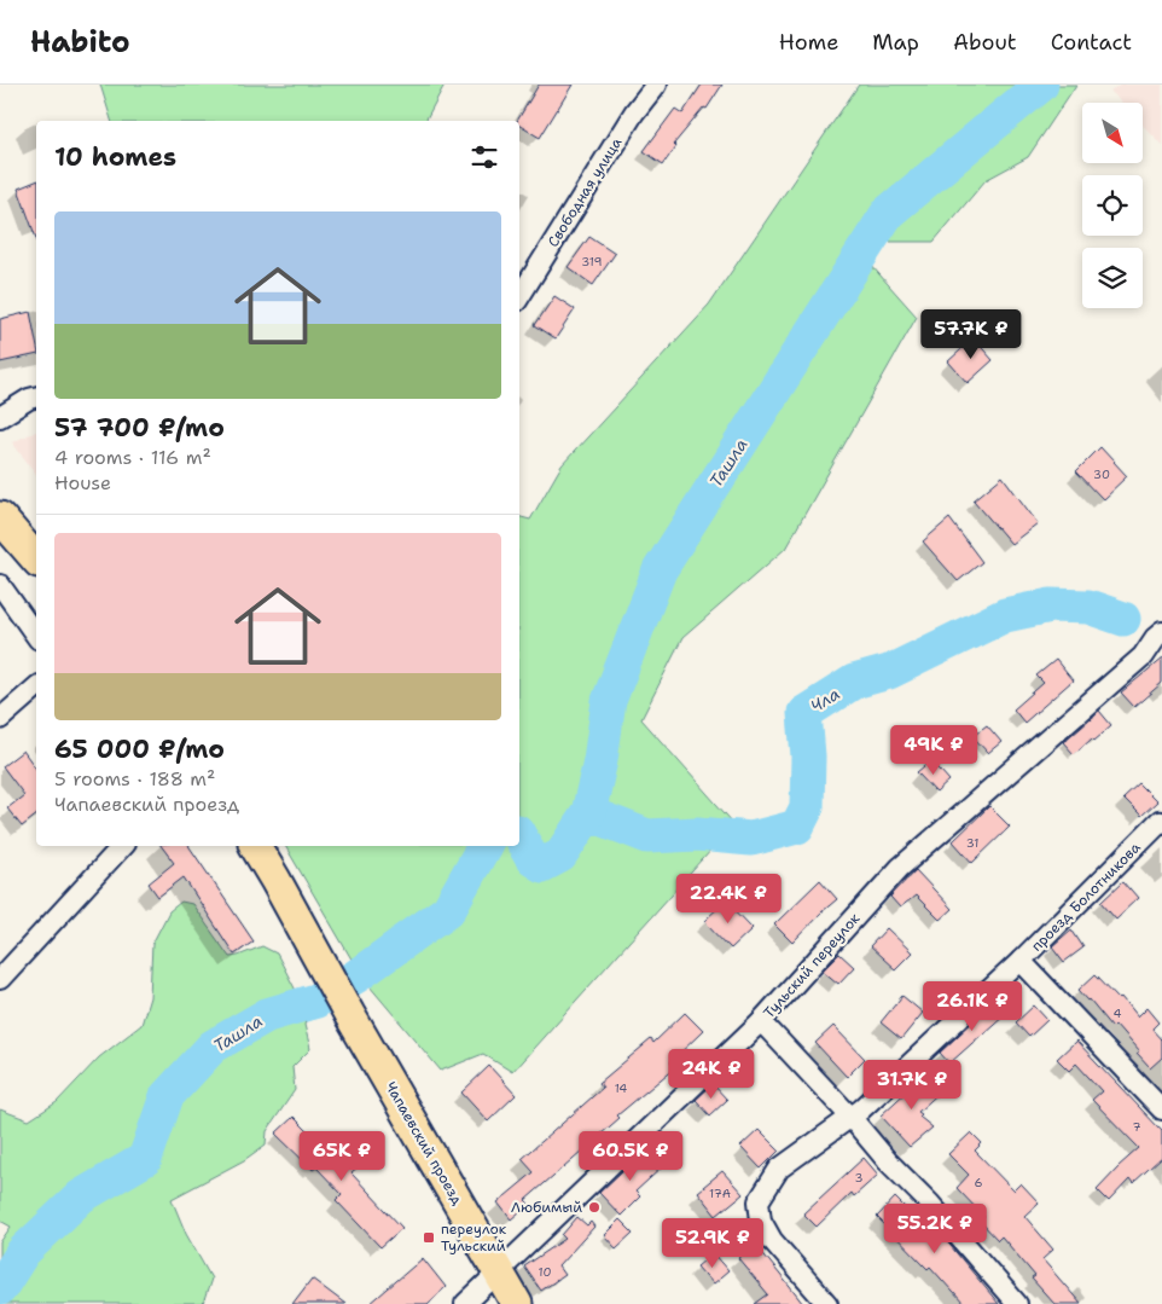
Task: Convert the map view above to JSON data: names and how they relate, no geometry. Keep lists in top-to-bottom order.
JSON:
{
  "streets": {
    "main road": ["Чапаевский проезд"],
    "street": ["Свободная улица", "проезд Болотникова", "Тульский переулок"]
  },
  "crossings": [
    ["Тульский переулок", "Чапаевский проезд"]
  ],
  "water": ["Ташла", "Чла"],
  "places": {
    "other": ["Любимый"],
    "transit": ["переулок Тульский"]
  },
  "house_numbers": [
    "319",
    "30",
    "31",
    "4",
    "14",
    "7",
    "3",
    "6",
    "17А",
    "10"
  ],
  "north": "bottom right",
  "page": {
    "header": "Habito",
    "nav": [
      "Home",
      "Map",
      "About",
      "Contact"
    ],
    "heading": "10 homes",
    "list": [
      {
        "name": "57 700 ₽/mo",
        "note": "4 rooms · 116 m² · House"
      },
      {
        "name": "65 000 ₽/mo",
        "note": "5 rooms · 188 m² · Чапаевский проезд"
      }
    ],
    "price": [
      "57.7K ₽",
      "49K ₽",
      "22.4K ₽",
      "26.1K ₽",
      "24K ₽",
      "31.7K ₽",
      "65K ₽",
      "60.5K ₽",
      "55.2K ₽",
      "52.9K ₽"
    ]
  }
}
